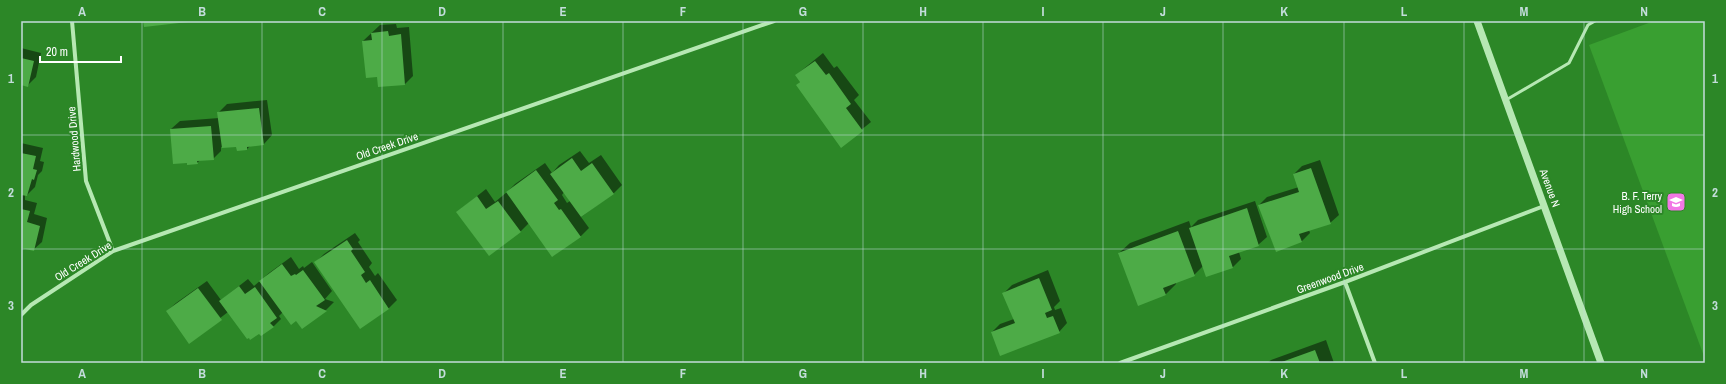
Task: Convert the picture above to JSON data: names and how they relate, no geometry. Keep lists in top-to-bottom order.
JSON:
{
  "streets": {
    "street": [
      "Hardwood Drive",
      "Old Creek Drive",
      "Avenue N",
      "Greenwood Drive"
    ]
  },
  "crossings": [
    ["Hardwood Drive", "Old Creek Drive"],
    ["Avenue N", "Greenwood Drive"]
  ],
  "places": {
    "school or university": ["B. F. Terry High School"]
  },
  "scale_bar": "20 m",
  "grid": {
    "columns": [
      "A",
      "B",
      "C",
      "D",
      "E",
      "F",
      "G",
      "H",
      "I",
      "J",
      "K",
      "L",
      "M",
      "N"
    ],
    "rows": ["1", "2", "3"]
  }
}
